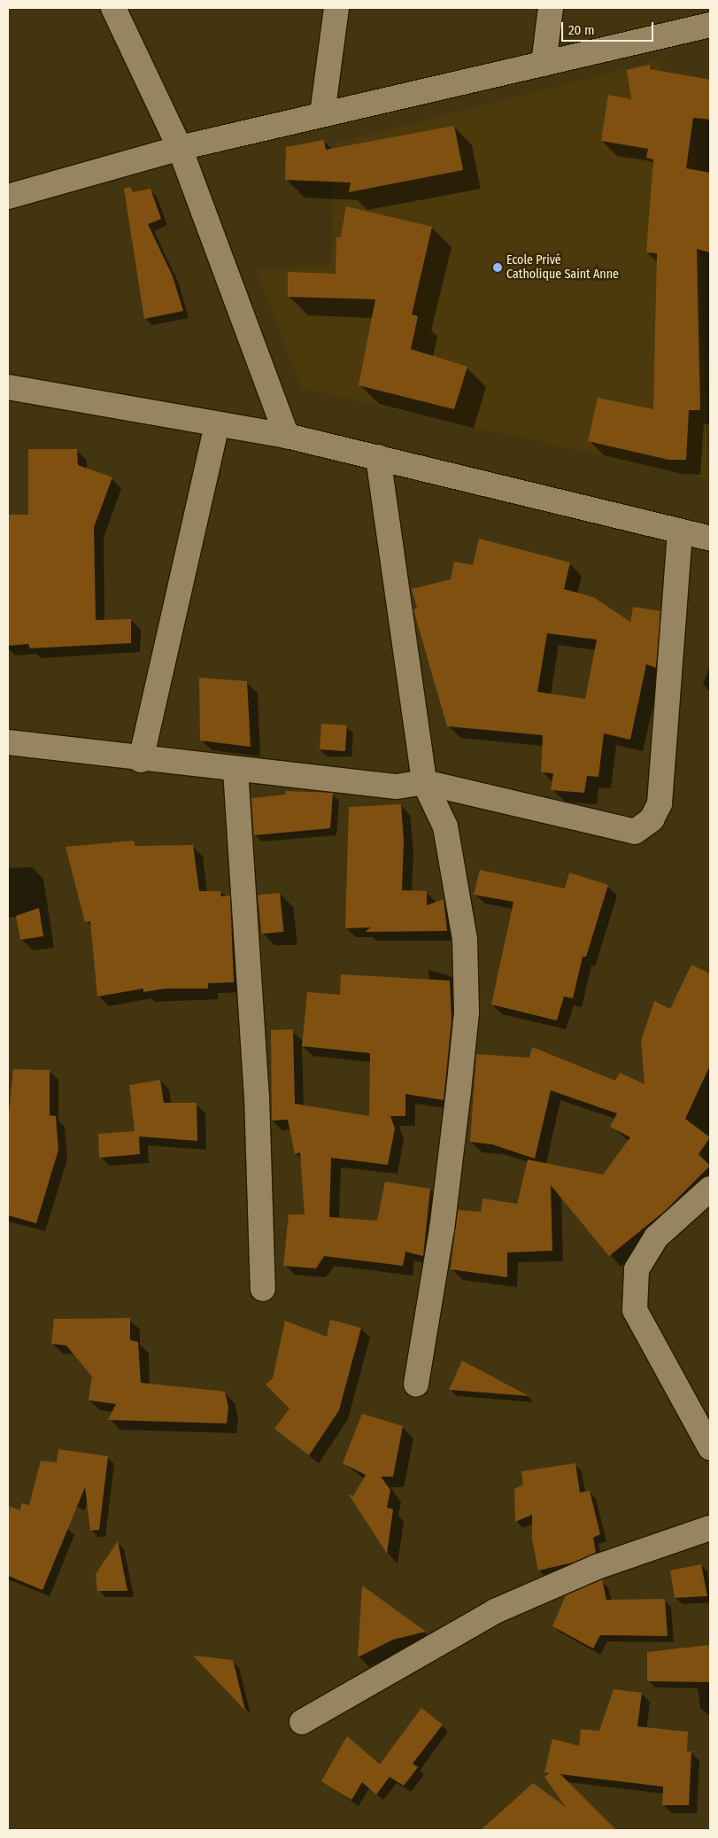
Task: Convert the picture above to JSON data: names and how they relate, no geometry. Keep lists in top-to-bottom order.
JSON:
{
  "places": ["Ecole Privé Catholique Saint Anne"],
  "scale_bar": "20 m"
}
